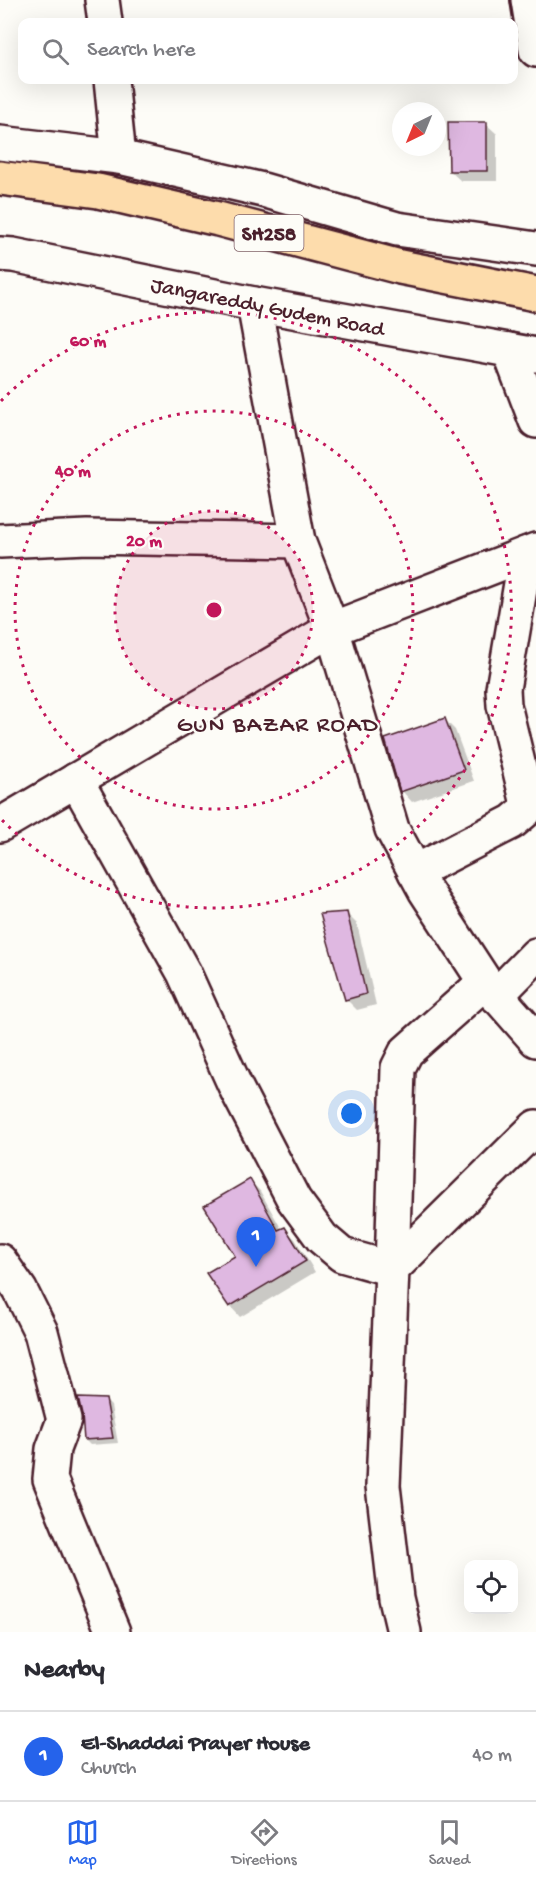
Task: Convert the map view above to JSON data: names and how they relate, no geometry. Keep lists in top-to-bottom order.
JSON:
{
  "streets": {
    "main road": ["SH258"],
    "street": ["Jangareddy Gudem Road"]
  },
  "districts": ["GUN BAZAR ROAD"],
  "north": "bottom left",
  "page": {
    "search": "Search here",
    "pins": "1",
    "heading": "Nearby",
    "list": [
      {
        "mark": "1",
        "name": "El-Shaddai Prayer House",
        "note": "Church",
        "value": "40 m"
      }
    ],
    "nav": ["Map", "Directions", "Saved"]
  },
  "rings": ["60 m", "40 m", "20 m"]
}
